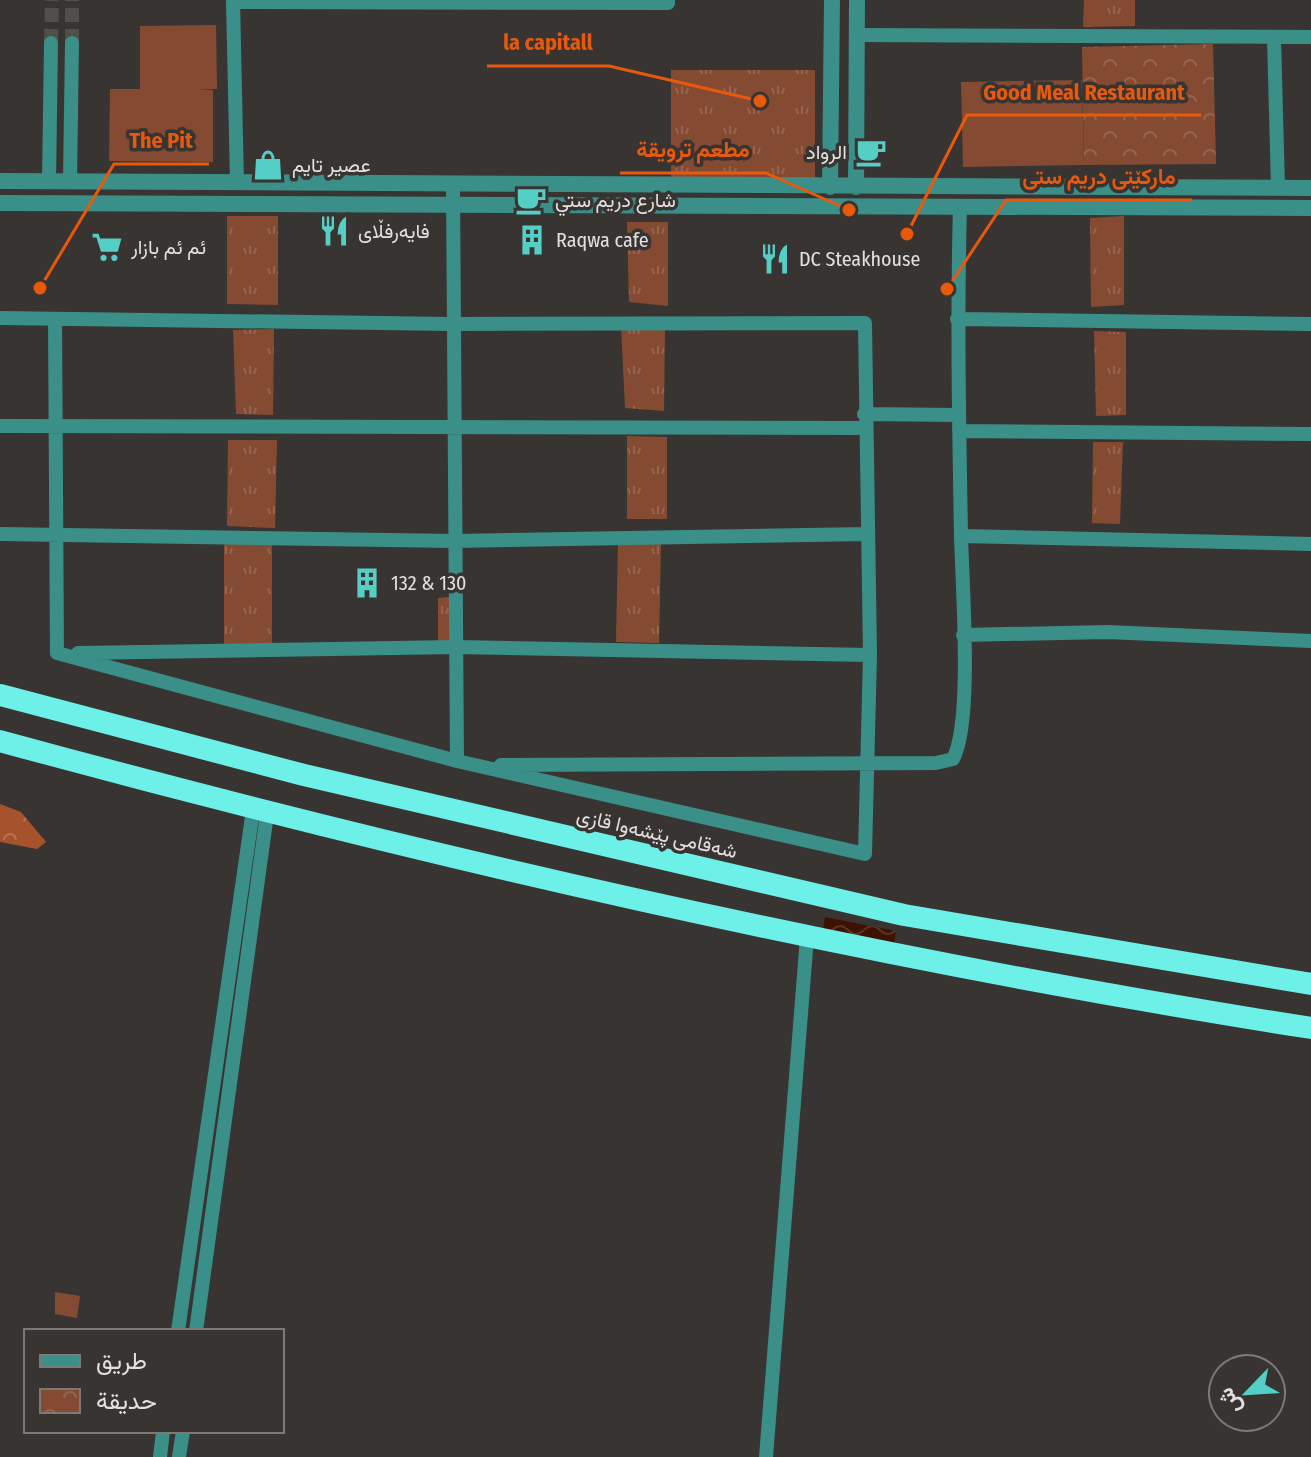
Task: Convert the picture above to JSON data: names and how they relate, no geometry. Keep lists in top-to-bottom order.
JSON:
{
  "streets": {
    "highway": ["شەقامی پێشەوا قازی"]
  },
  "places": {
    "other": [
      "la capitall",
      "مطعم ترويقة",
      "Good Meal Restaurant",
      "The Pit",
      "مارکێتی دریم ستی"
    ],
    "cafe": ["الرواد", "شارع دريم ستي"],
    "shop": ["عصير تايم"],
    "restaurant": ["فايەرفڵای", "DC Steakhouse"],
    "building": ["Raqwa cafe", "132 & 130"],
    "supermarket": ["ئم ئم بازار"]
  },
  "legend": ["طريق", "حديقة"],
  "north": "bottom left"
}
